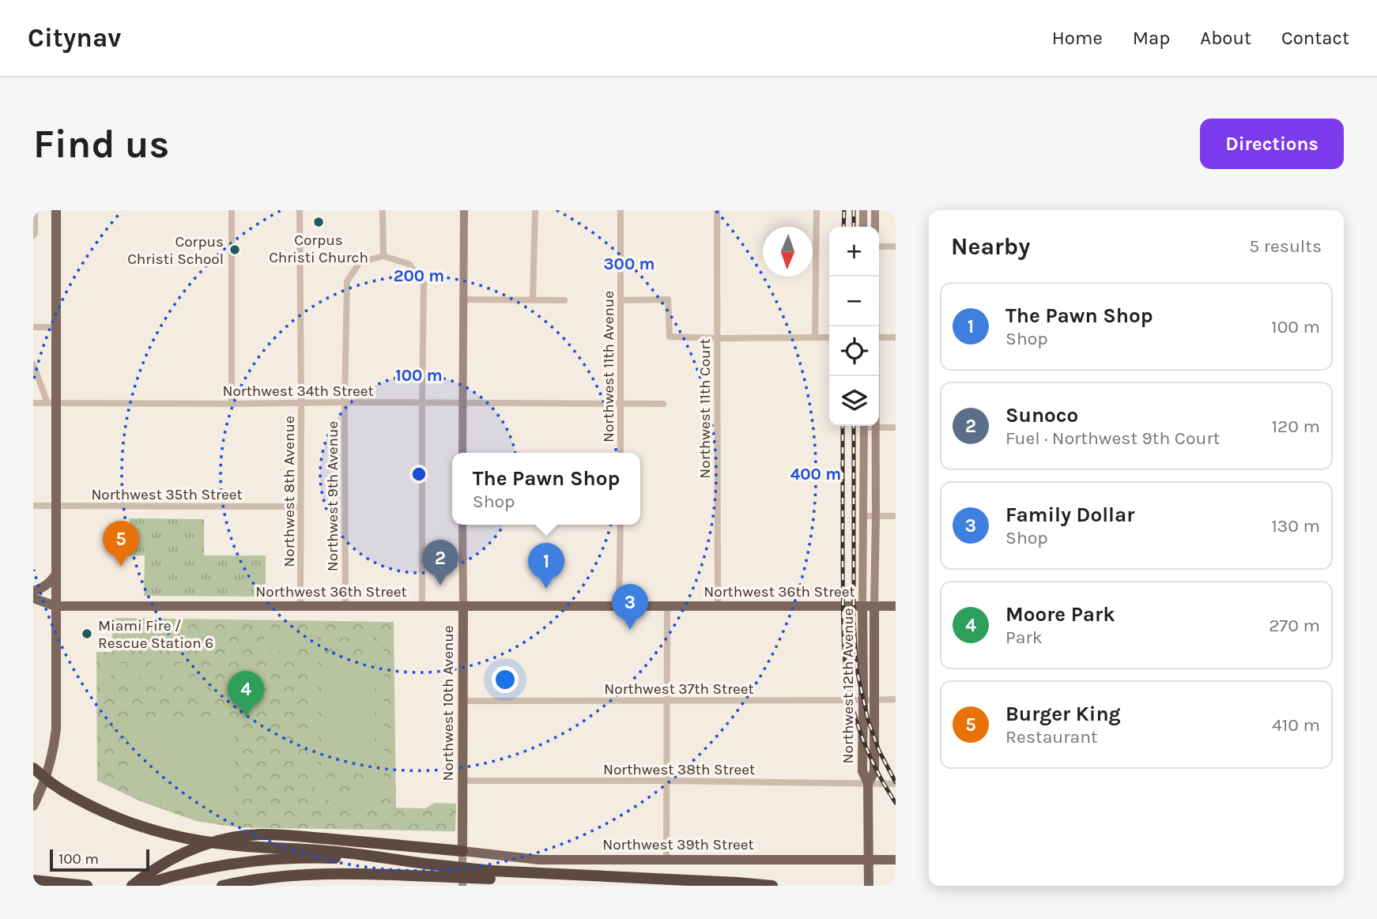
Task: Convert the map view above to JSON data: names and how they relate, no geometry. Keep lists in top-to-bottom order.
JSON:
{
  "streets": {
    "main road": [
      "Northwest 36th Street",
      "Northwest 12th Avenue",
      "Northwest 10th Avenue",
      "Northwest 39th Street"
    ],
    "street": [
      "Northwest 11th Avenue",
      "Northwest 34th Street",
      "Northwest 11th Court",
      "Northwest 8th Avenue",
      "Northwest 35th Street",
      "Northwest 9th Avenue",
      "Northwest 37th Street",
      "Northwest 38th Street"
    ]
  },
  "crossings": [
    ["Northwest 11th Avenue", "Northwest 34th Street"],
    ["Northwest 34th Street", "Northwest 8th Avenue"],
    ["Northwest 34th Street", "Northwest 9th Avenue"],
    ["Northwest 11th Court", "Northwest 36th Street"],
    ["Northwest 8th Avenue", "Northwest 35th Street"],
    ["Northwest 8th Avenue", "Northwest 36th Street"],
    ["Northwest 9th Avenue", "Northwest 36th Street"],
    ["Northwest 36th Street", "Northwest 12th Avenue"],
    ["Northwest 36th Street", "Northwest 10th Avenue"],
    ["Northwest 12th Avenue", "Northwest 37th Street"],
    ["Northwest 12th Avenue", "Northwest 38th Street"],
    ["Northwest 12th Avenue", "Northwest 39th Street"],
    ["Northwest 37th Street", "Northwest 10th Avenue"],
    ["Northwest 10th Avenue", "Northwest 38th Street"],
    ["Northwest 10th Avenue", "Northwest 39th Street"]
  ],
  "places": ["Corpus Christi Church", "Corpus Christi School", "Miami Fire / Rescue Station 6"],
  "scale_bar": "100 m",
  "north": "bottom",
  "page": {
    "header": "Citynav",
    "nav": [
      "Home",
      "Map",
      "About",
      "Contact"
    ],
    "buttons": "Directions",
    "title": "Find us",
    "heading": ["Nearby", "5 results"],
    "map_buttons": ["+", "−"],
    "list": [
      {
        "mark": "1",
        "name": "The Pawn Shop",
        "note": "Shop",
        "value": "100 m"
      },
      {
        "mark": "2",
        "name": "Sunoco",
        "note": "Fuel · Northwest 9th Court",
        "value": "120 m"
      },
      {
        "mark": "3",
        "name": "Family Dollar",
        "note": "Shop",
        "value": "130 m"
      },
      {
        "mark": "4",
        "name": "Moore Park",
        "note": "Park",
        "value": "270 m"
      },
      {
        "mark": "5",
        "name": "Burger King",
        "note": "Restaurant",
        "value": "410 m"
      }
    ],
    "popup": ["The Pawn Shop", "Shop"],
    "pins": [
      "5",
      "2",
      "1",
      "3",
      "4"
    ],
    "scale": "100 m"
  },
  "rings": [
    "300 m",
    "200 m",
    "100 m",
    "400 m"
  ]
}
